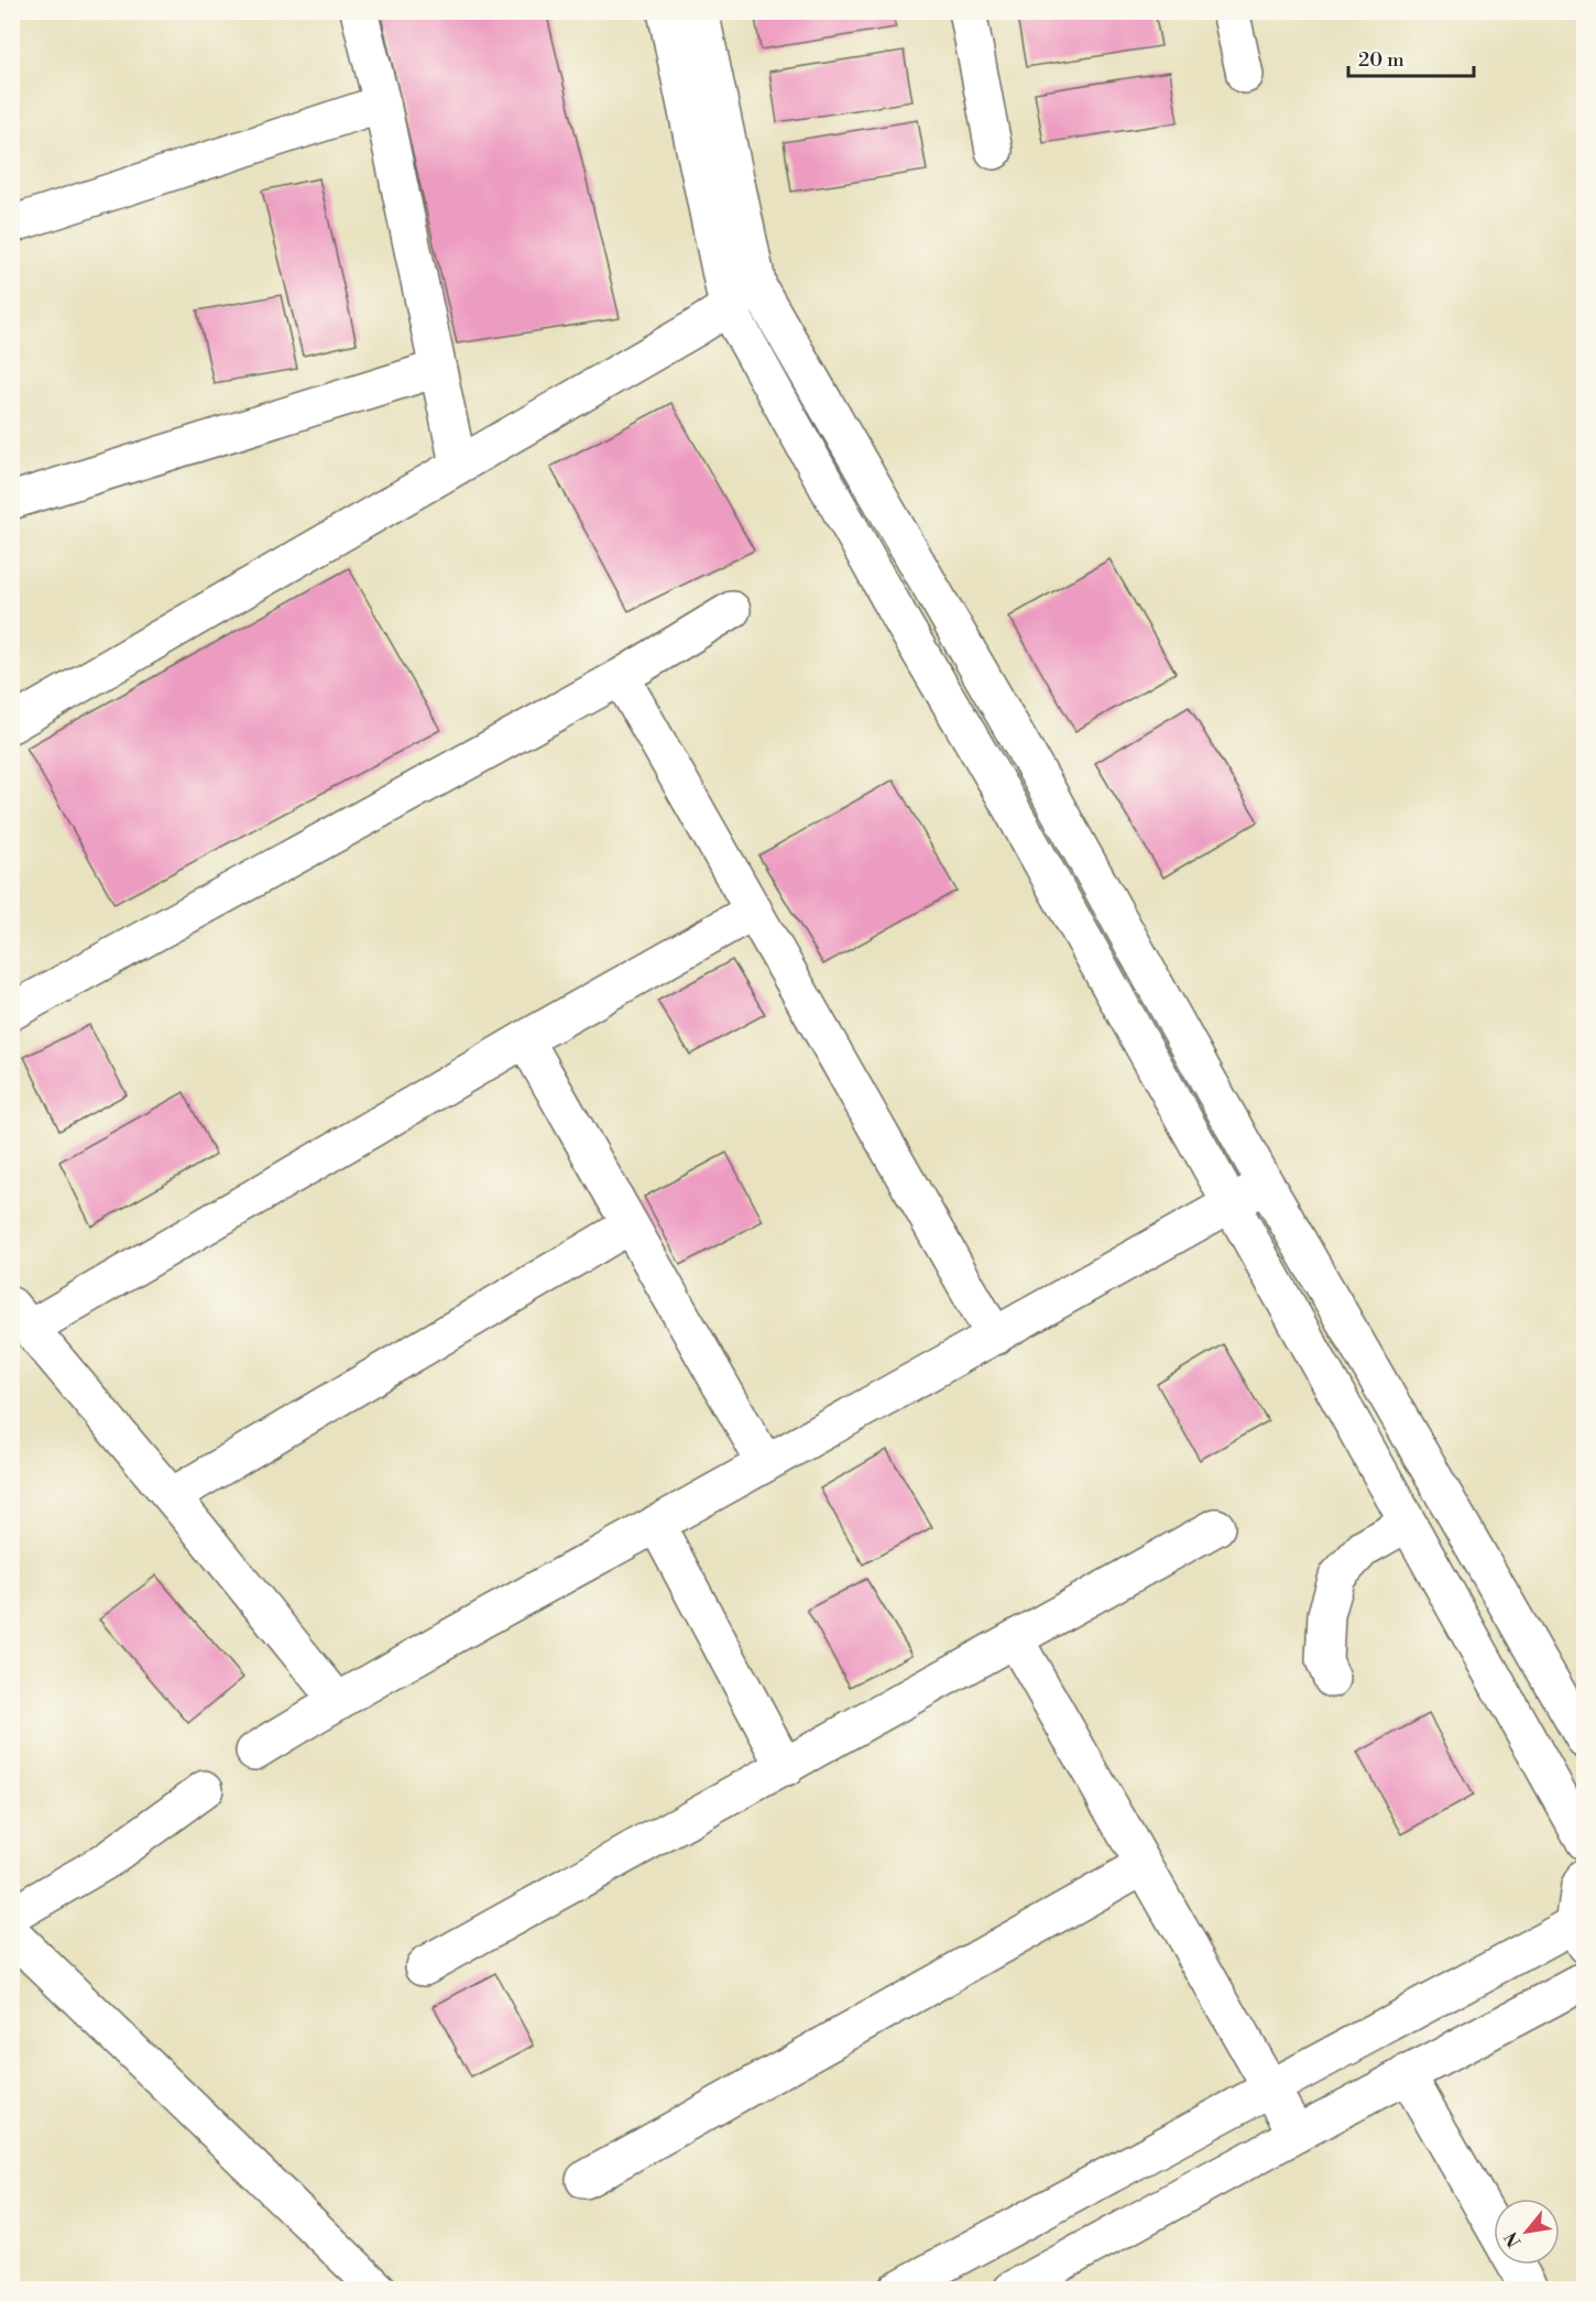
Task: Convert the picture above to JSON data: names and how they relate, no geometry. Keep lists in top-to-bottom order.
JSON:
{
  "scale_bar": "20 m",
  "north": "bottom left"
}
